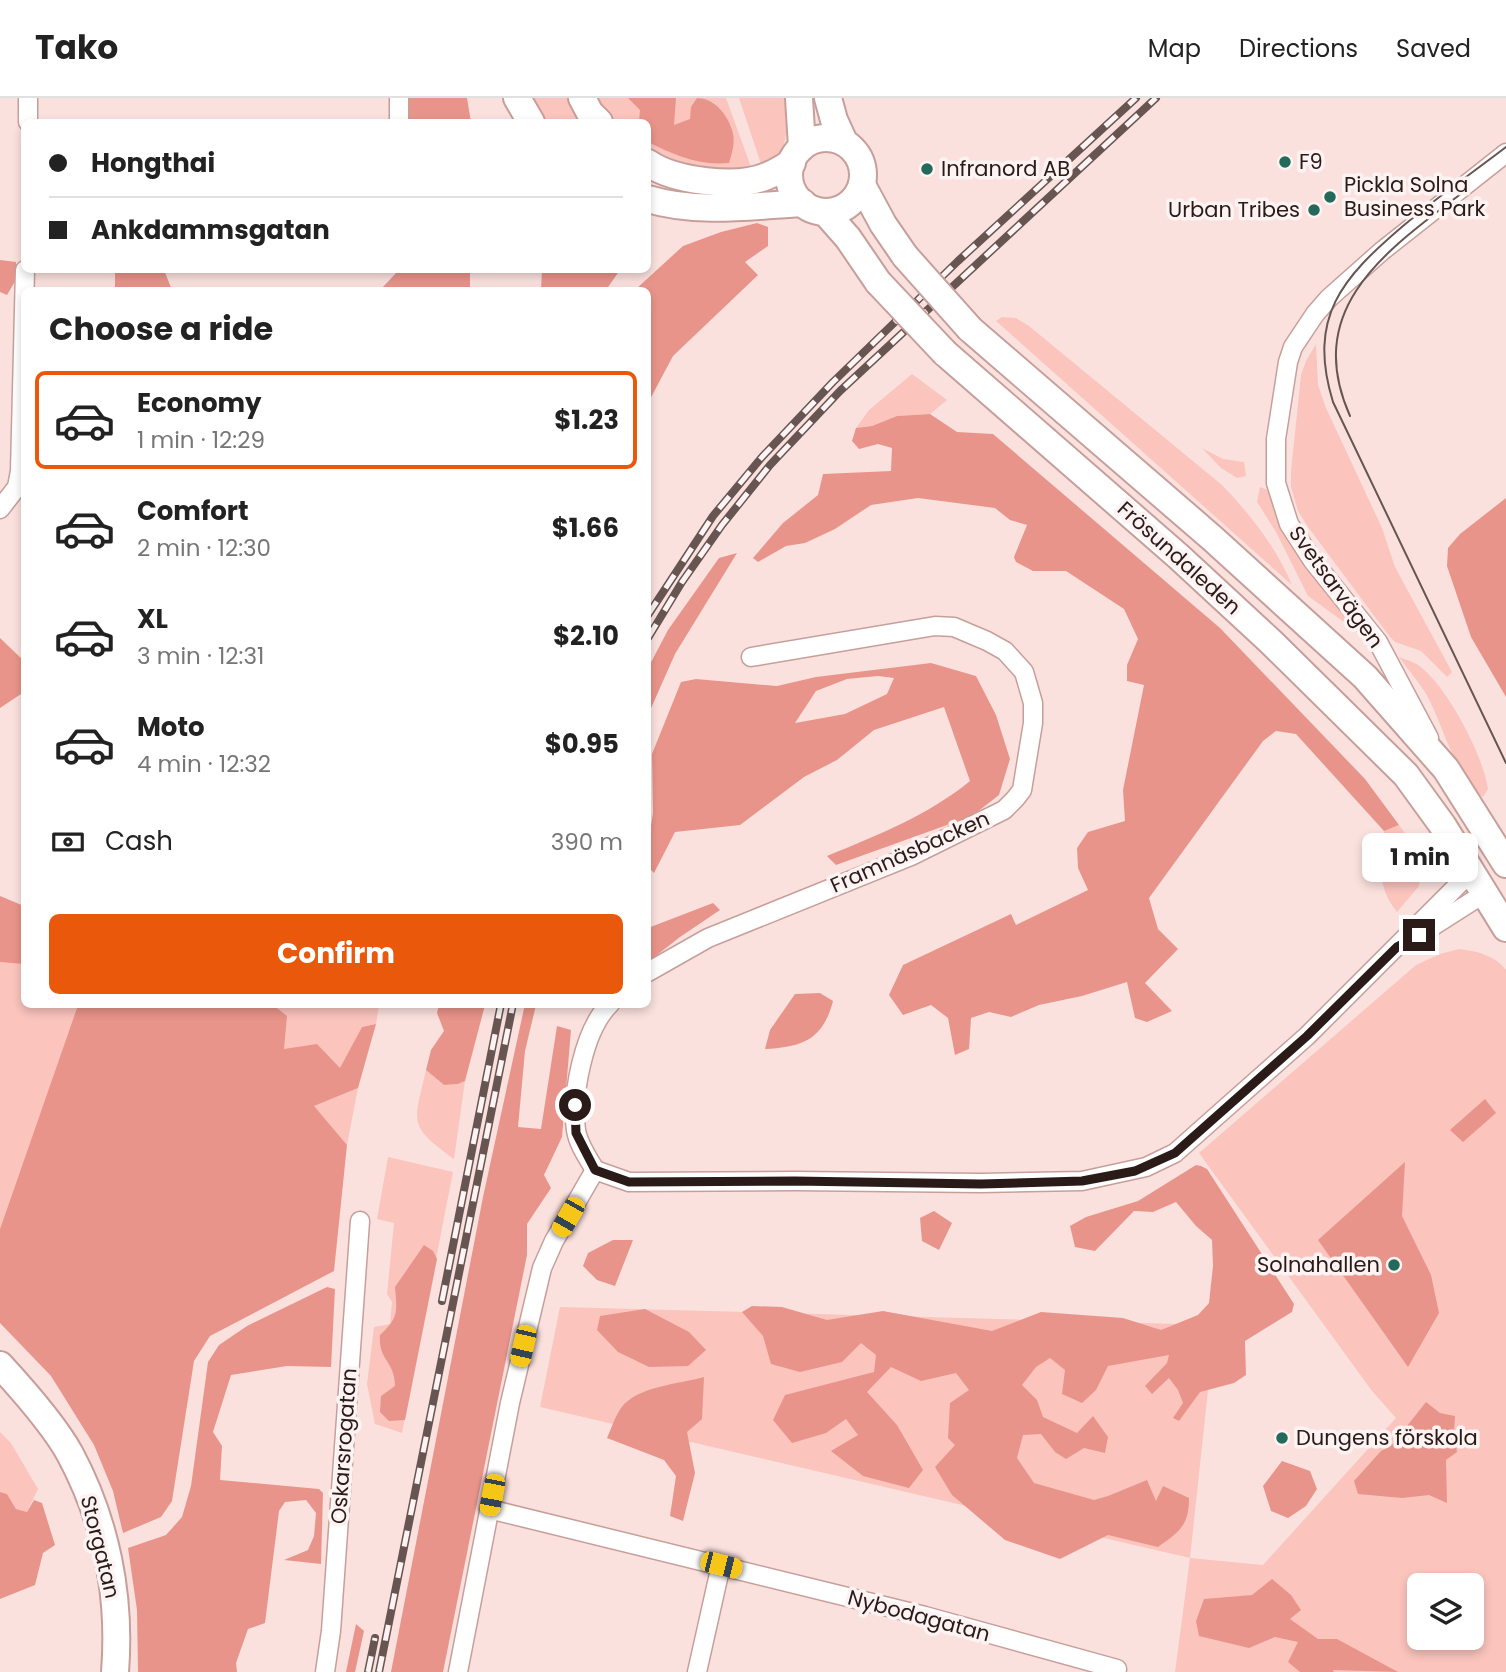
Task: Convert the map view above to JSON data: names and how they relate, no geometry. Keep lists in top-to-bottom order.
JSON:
{
  "streets": {
    "main road": ["Frösundaleden", "Storgatan"],
    "street": [
      "Svetsarvägen",
      "Framnäsbacken",
      "Oskarsrogatan",
      "Nybodagatan"
    ]
  },
  "crossings": [
    ["Frösundaleden", "Svetsarvägen"]
  ],
  "places": [
    "F9",
    "Infranord AB",
    "Pickla Solna Business Park",
    "Urban Tribes",
    "Solnahallen",
    "Dungens förskola"
  ],
  "page": {
    "header": "Tako",
    "nav": ["Map", "Directions", "Saved"],
    "banner": ["Hongthai", "Ankdammsgatan"],
    "heading": "Choose a ride",
    "list": [
      {
        "name": "Economy",
        "note": "1 min · 12:29",
        "value": "$1.23"
      },
      {
        "name": "Comfort",
        "note": "2 min · 12:30",
        "value": "$1.66"
      },
      {
        "name": "XL",
        "note": "3 min · 12:31",
        "value": "$2.10"
      },
      {
        "name": "Moto",
        "note": "4 min · 12:32",
        "value": "$0.95"
      }
    ],
    "pay": ["Cash", "390 m"],
    "bubble": "1 min",
    "buttons": "Confirm"
  }
}
